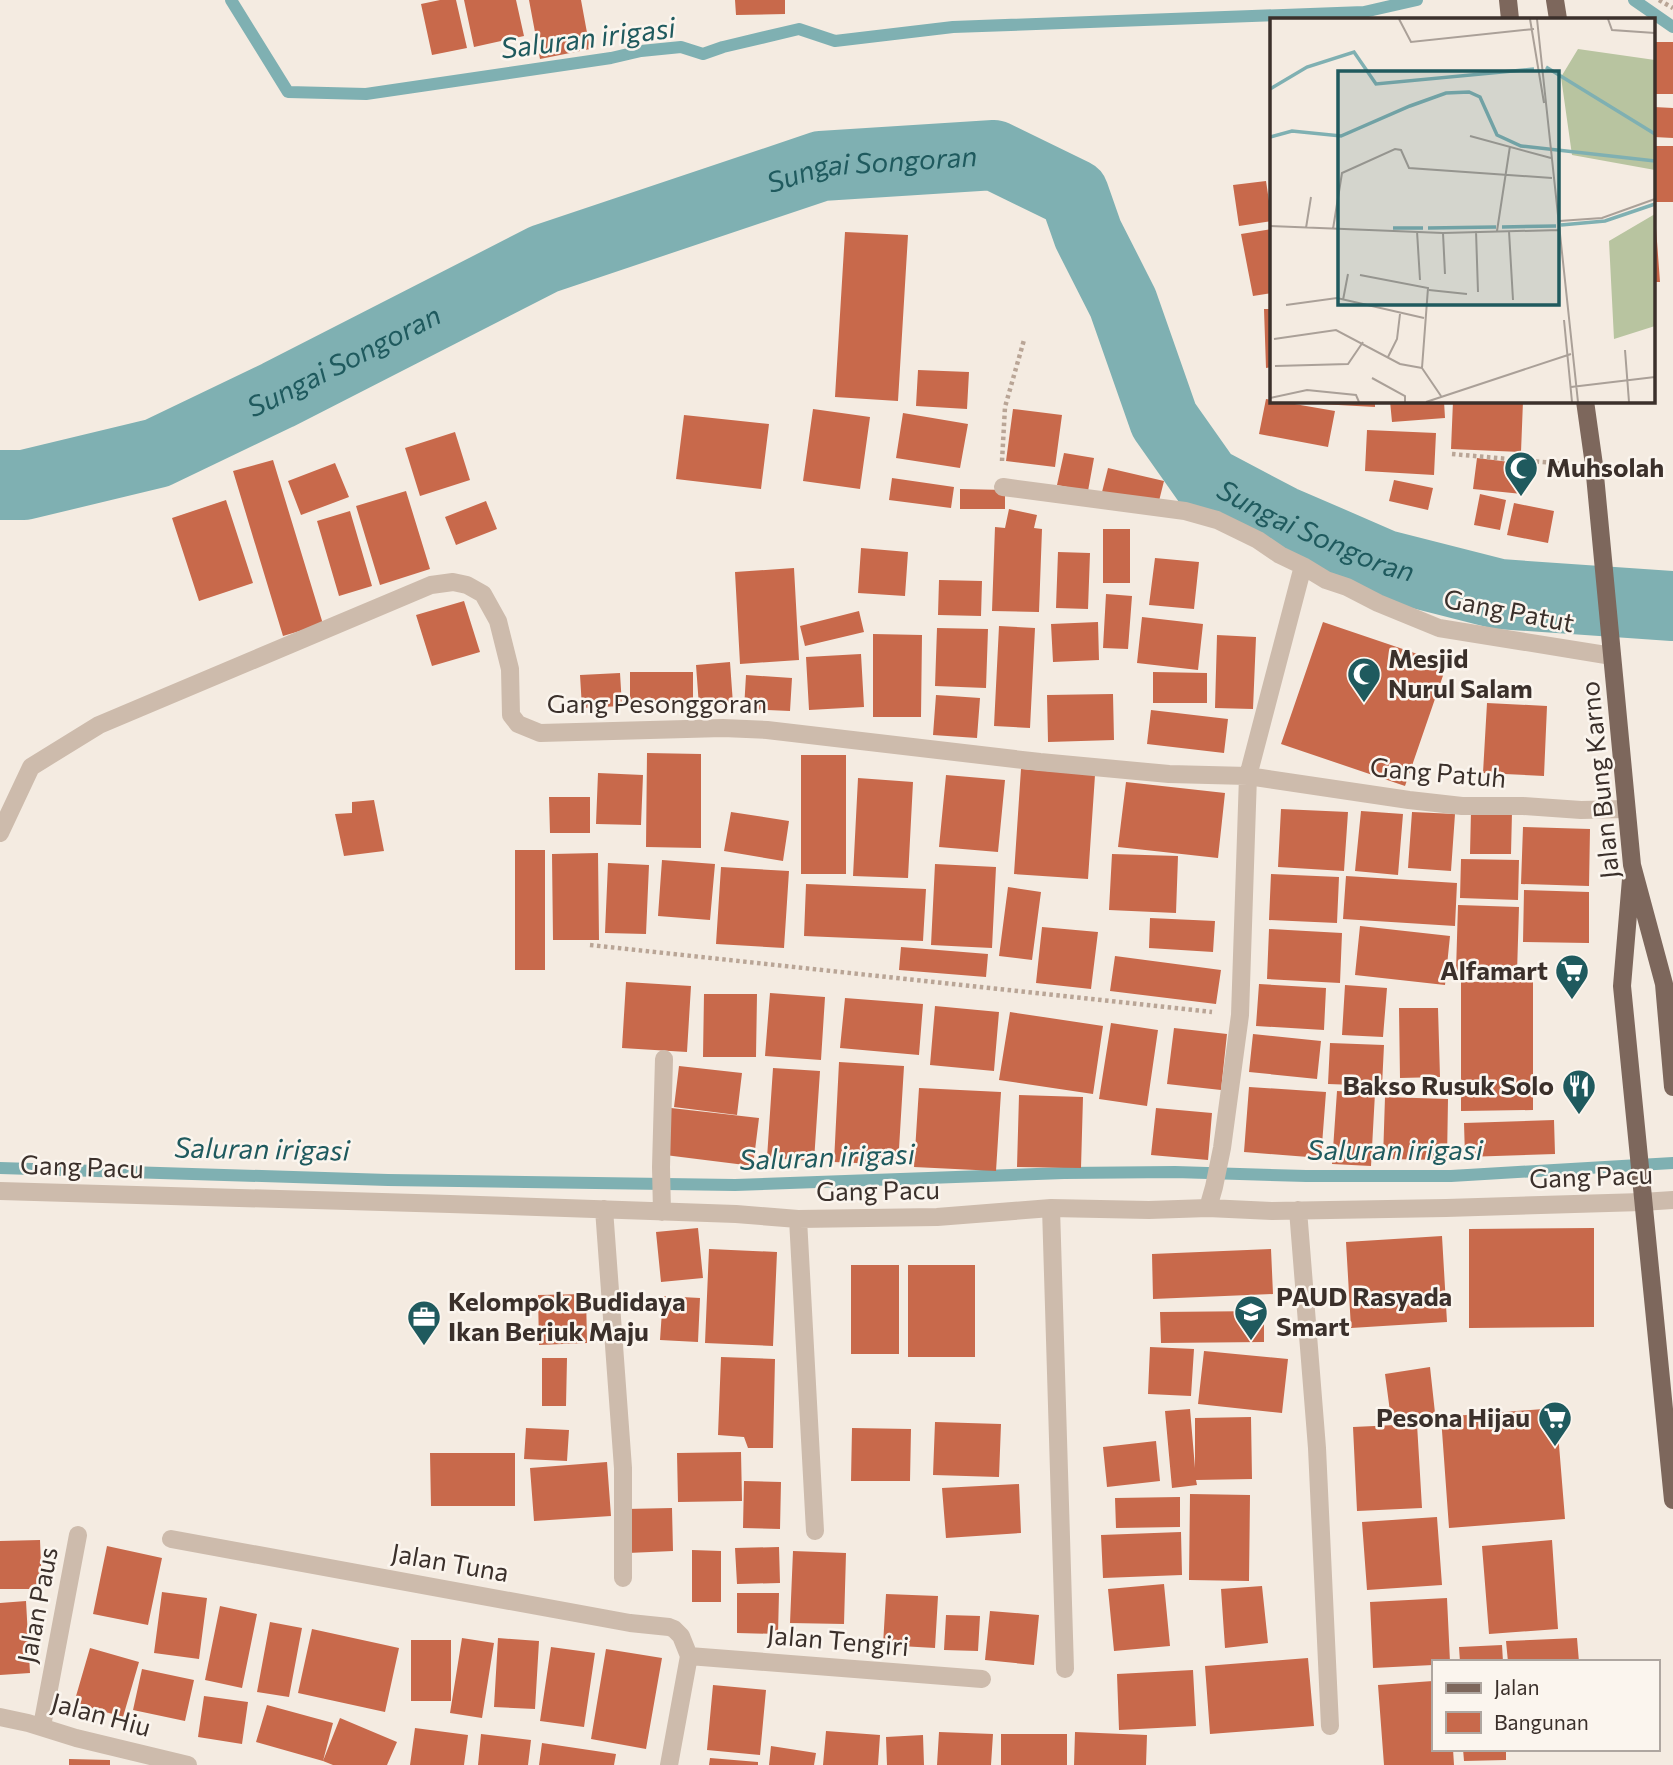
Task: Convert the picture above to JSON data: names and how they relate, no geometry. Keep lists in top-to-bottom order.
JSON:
{
  "streets": {
    "main road": ["Jalan Bung Karno"],
    "street": [
      "Gang Patut",
      "Gang Pesonggoran",
      "Gang Patuh",
      "Gang Pacu",
      "Jalan Tuna",
      "Jalan Paus",
      "Jalan Tengiri",
      "Jalan Hiu"
    ]
  },
  "crossings": [
    ["Gang Patut", "Jalan Bung Karno"],
    ["Gang Pesonggoran", "Gang Patuh"],
    ["Gang Patuh", "Jalan Bung Karno"],
    ["Jalan Tuna", "Jalan Tengiri"],
    ["Jalan Paus", "Jalan Hiu"]
  ],
  "water": ["Saluran irigasi", "Sungai Songoran"],
  "places": {
    "mosque": ["Muhsolah", "Mesjid Nurul Salam"],
    "supermarket": ["Alfamart", "Pesona Hijau"],
    "restaurant": ["Bakso Rusuk Solo"],
    "school or university": ["PAUD Rasyada Smart"],
    "office": ["Kelompok Budidaya Ikan Beriuk Maju"]
  },
  "legend": ["Jalan", "Bangunan"]
}
